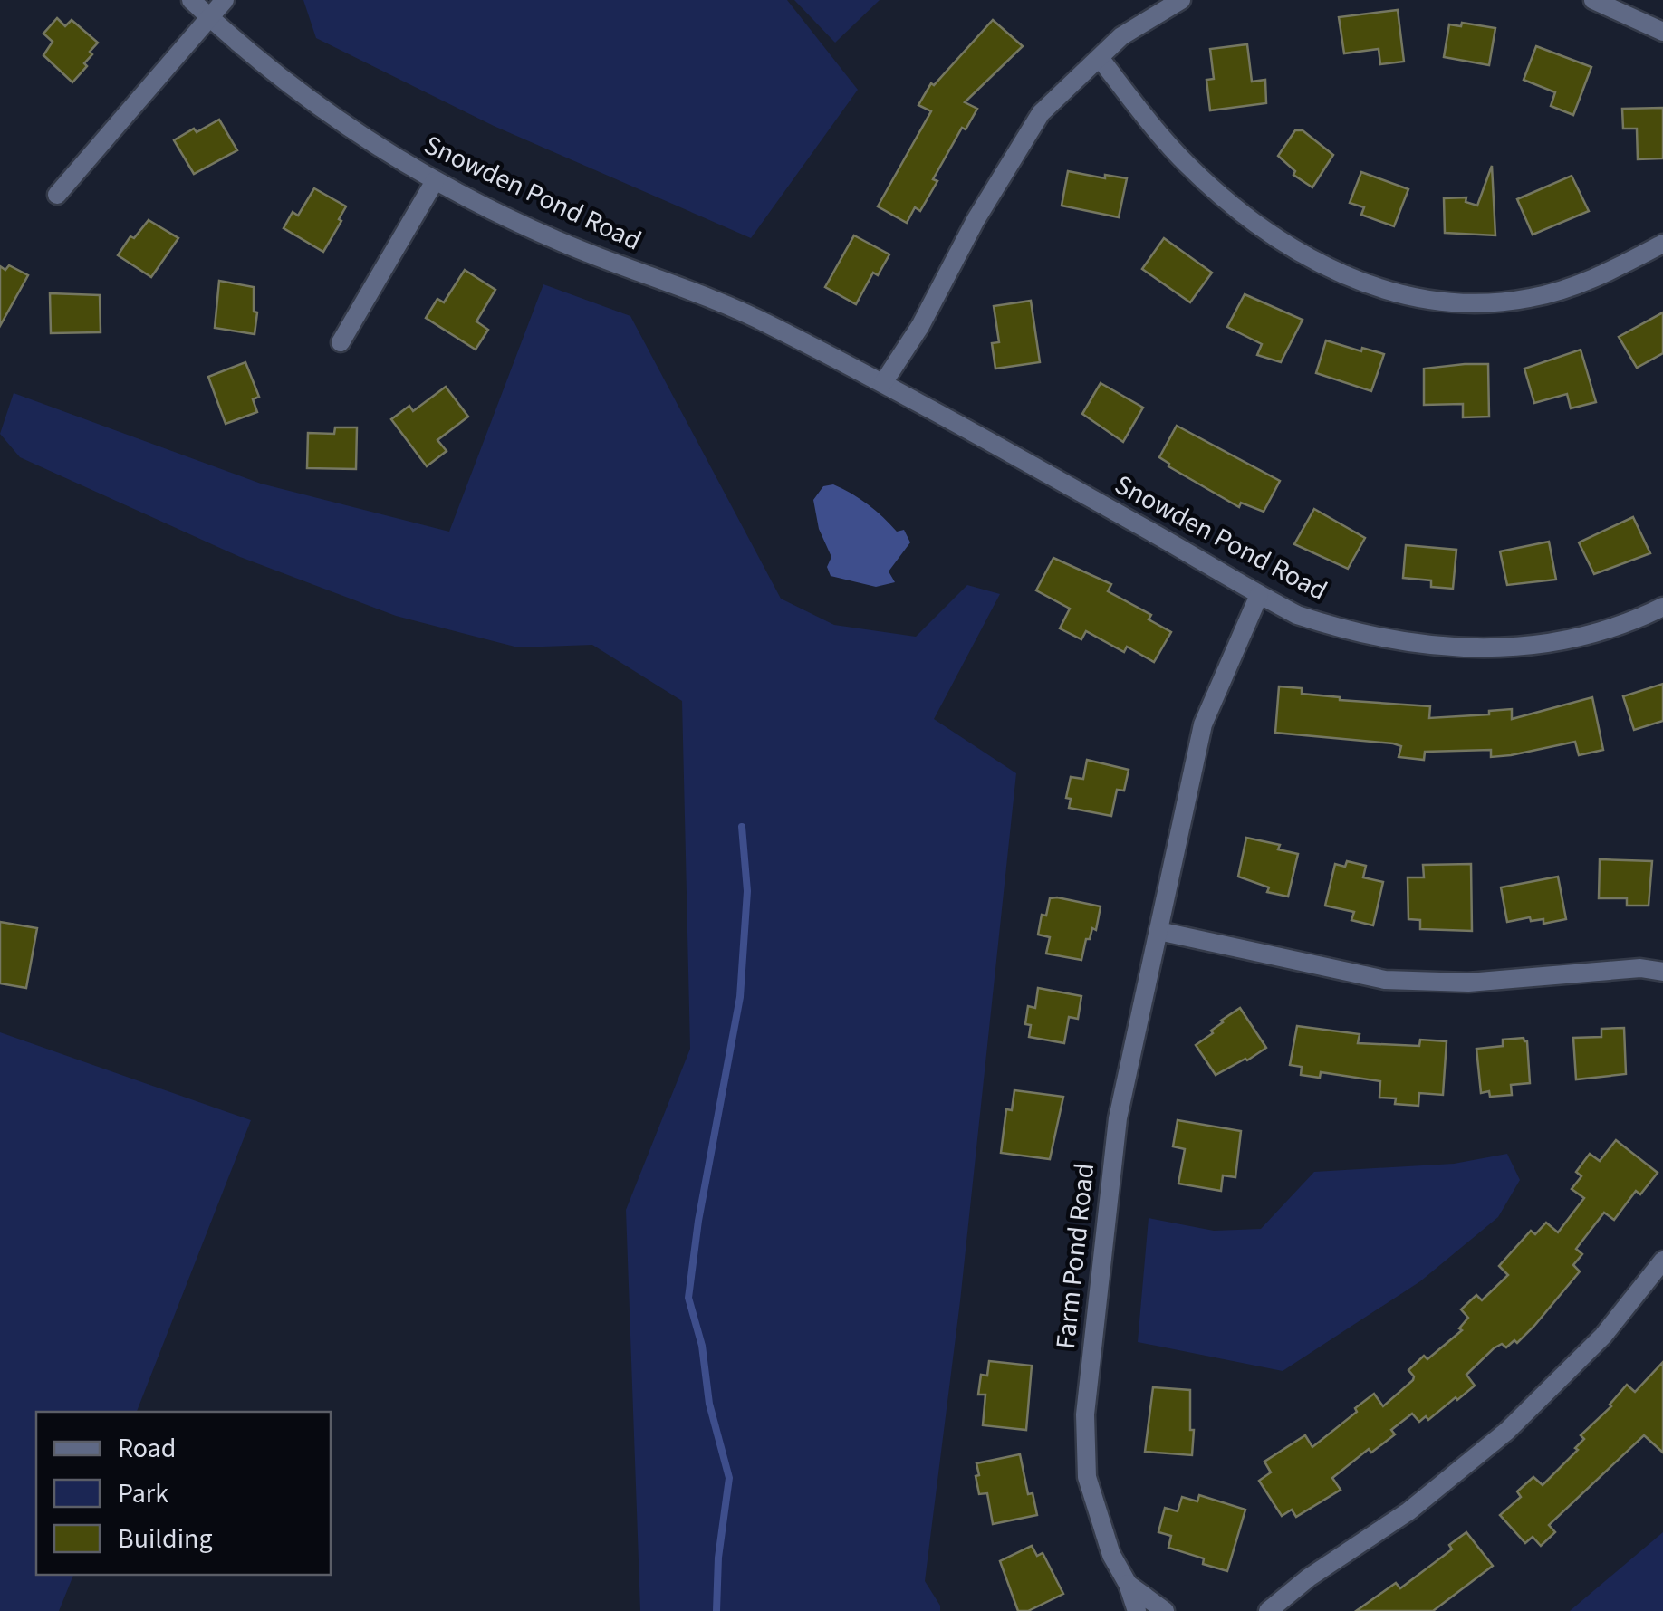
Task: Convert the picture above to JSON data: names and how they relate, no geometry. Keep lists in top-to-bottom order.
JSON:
{
  "streets": {
    "street": ["Snowden Pond Road", "Farm Pond Road"]
  },
  "crossings": [
    ["Snowden Pond Road", "Farm Pond Road"]
  ],
  "legend": ["Road", "Park", "Building"]
}
